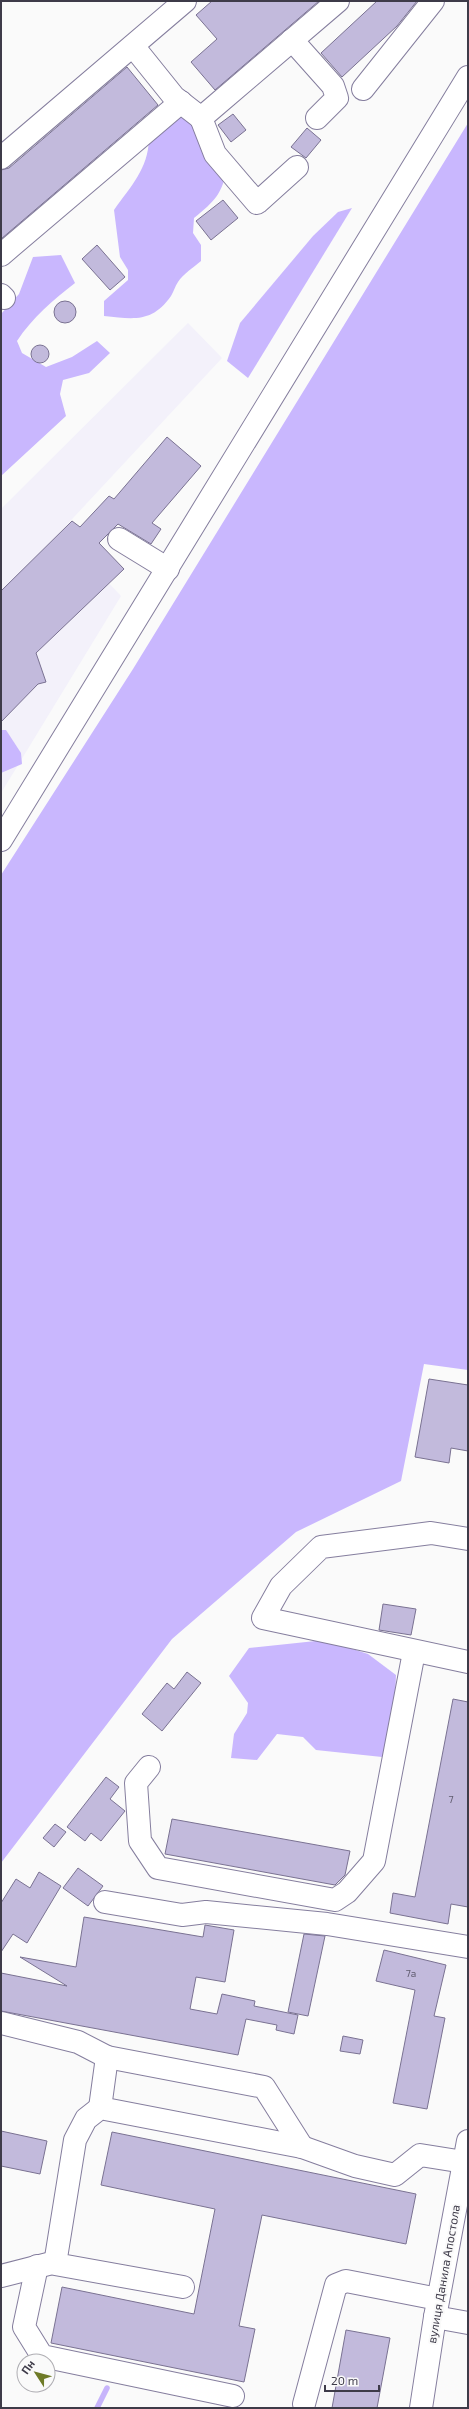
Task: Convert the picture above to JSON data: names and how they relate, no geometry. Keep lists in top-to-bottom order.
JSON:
{
  "streets": {
    "street": ["вулиця Данила Апостола"]
  },
  "house_numbers": ["7", "7а"],
  "scale_bar": "20 m",
  "north": "top left"
}
